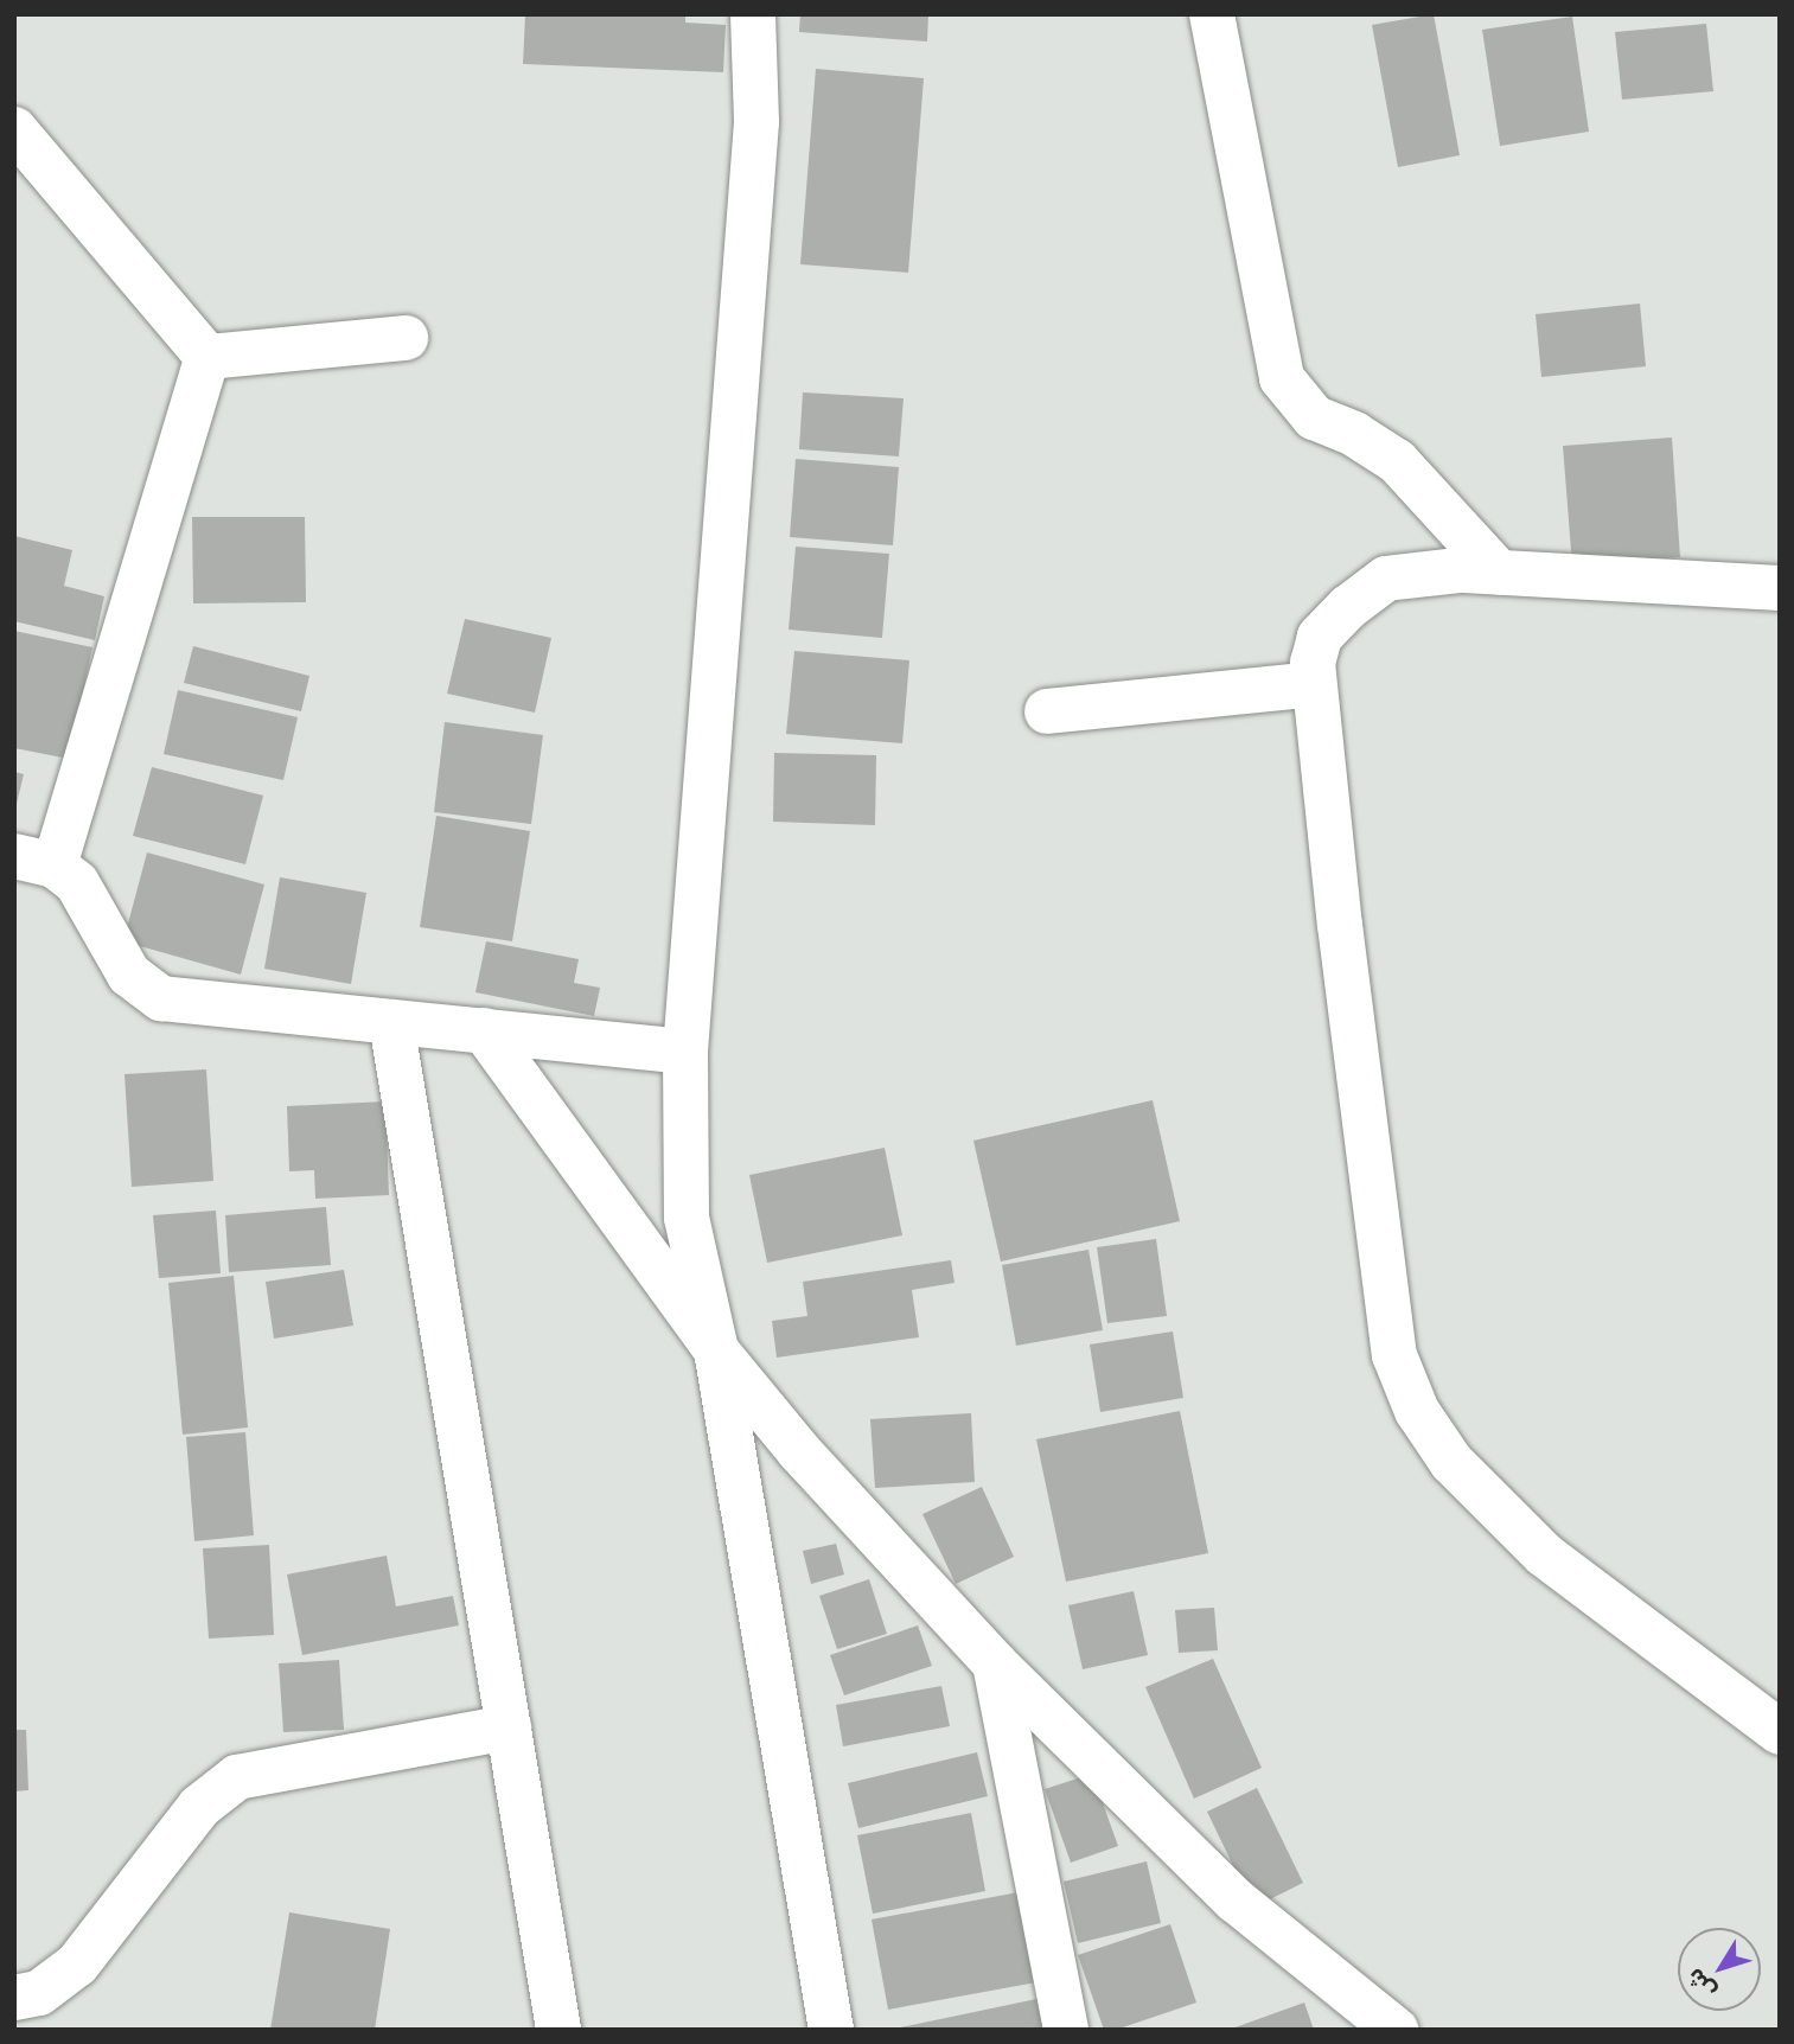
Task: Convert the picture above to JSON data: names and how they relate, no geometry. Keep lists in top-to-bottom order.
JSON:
{
  "north": "bottom left"
}
